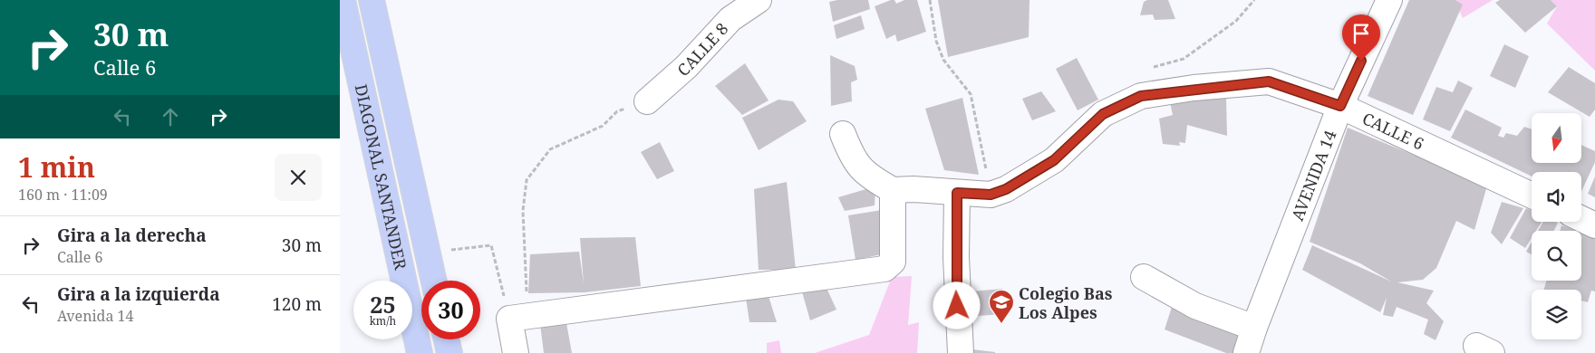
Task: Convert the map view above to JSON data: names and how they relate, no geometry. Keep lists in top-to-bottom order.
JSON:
{
  "streets": {
    "main road": ["DIAGONAL SANTANDER"],
    "street": ["CALLE 8", "CALLE 6", "AVENIDA 14"]
  },
  "crossings": [
    ["CALLE 6", "AVENIDA 14"]
  ],
  "places": {
    "school or university": ["Colegio Bas Los Alpes"]
  },
  "north": "bottom",
  "page": {
    "turn": ["30 m", "Calle 6"],
    "heading": ["1 min", "160 m · 11:09"],
    "list": [
      {
        "name": "Gira a la derecha",
        "note": "Calle 6",
        "value": "30 m"
      },
      {
        "name": "Gira a la izquierda",
        "note": "Avenida 14",
        "value": "120 m"
      }
    ],
    "speed": "25 km/h",
    "limit": "30"
  }
}
